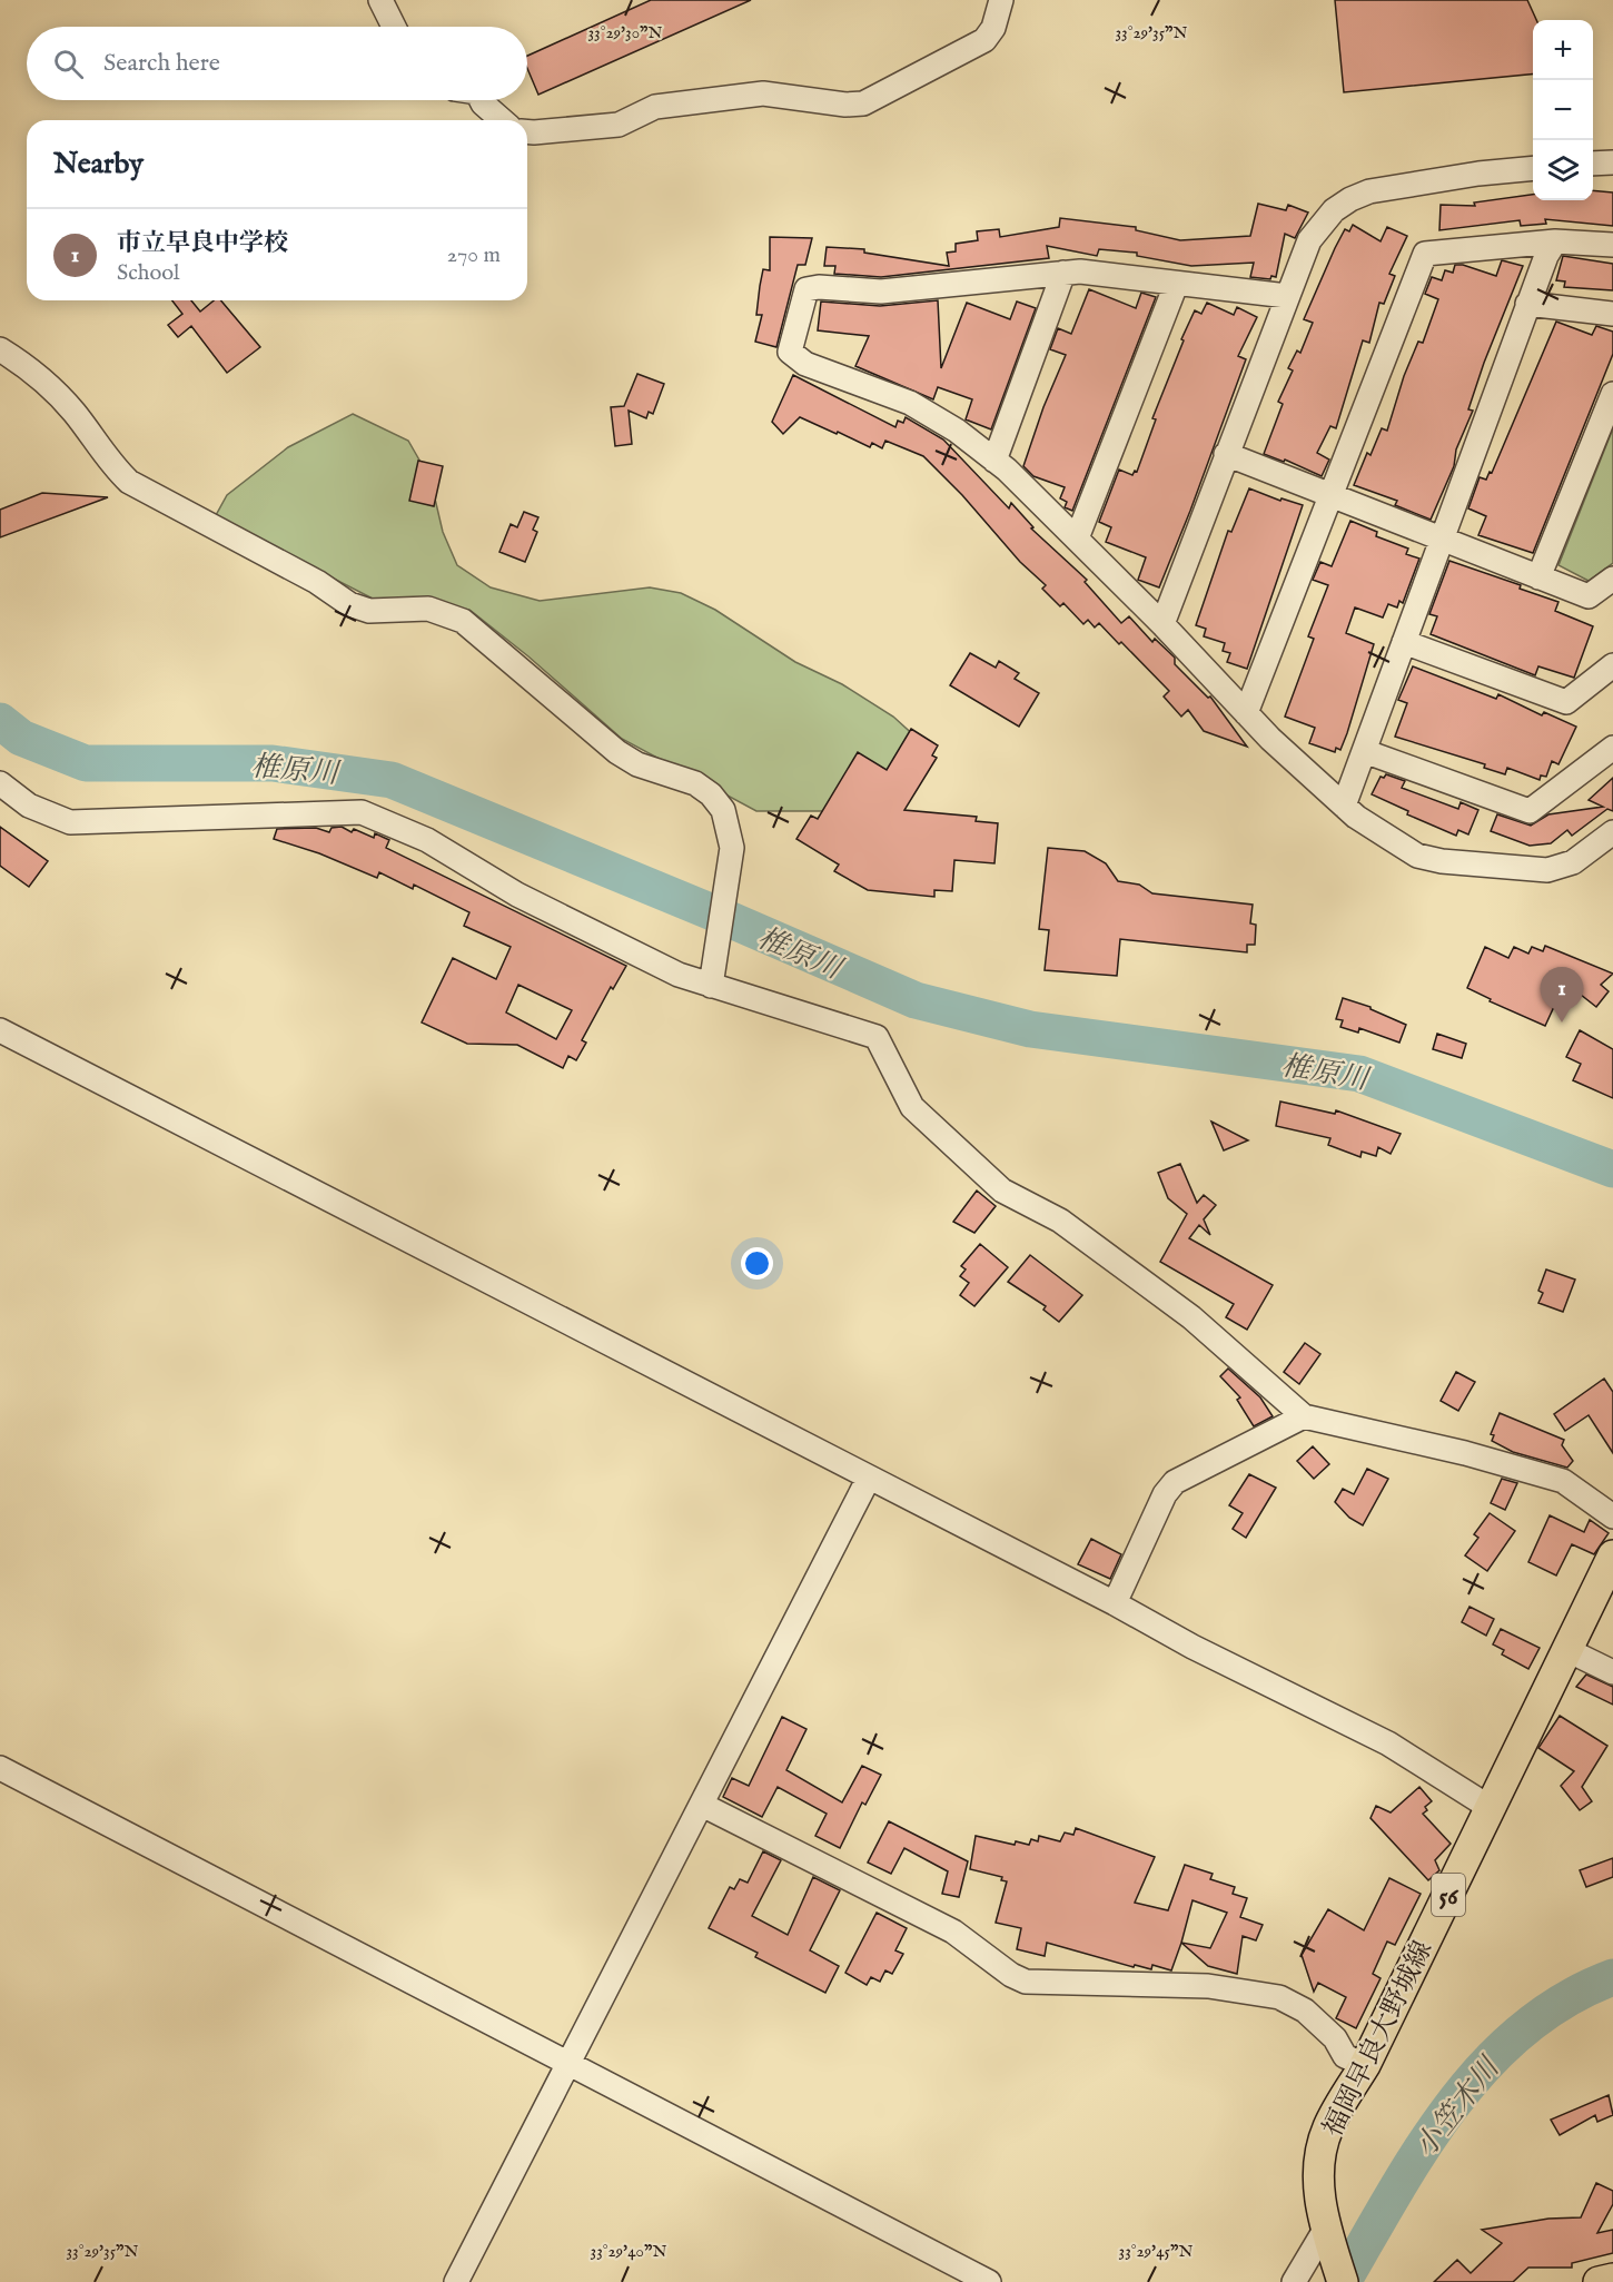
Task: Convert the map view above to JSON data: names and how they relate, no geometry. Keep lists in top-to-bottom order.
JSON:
{
  "streets": {
    "main road": ["56", "福岡早良大野城線"]
  },
  "crossings": [
    ["56", "福岡早良大野城線"]
  ],
  "water": ["椎原川", "小笠木川"],
  "page": {
    "map_buttons": ["+", "−"],
    "search": "Search here",
    "heading": "Nearby",
    "list": [
      {
        "mark": "1",
        "name": "市立早良中学校",
        "note": "School",
        "value": "270 m"
      }
    ],
    "pins": "1"
  },
  "coordinates": [
    "33°29'30\"N",
    "33°29'35\"N",
    "33°29'40\"N",
    "33°29'45\"N"
  ]
}
